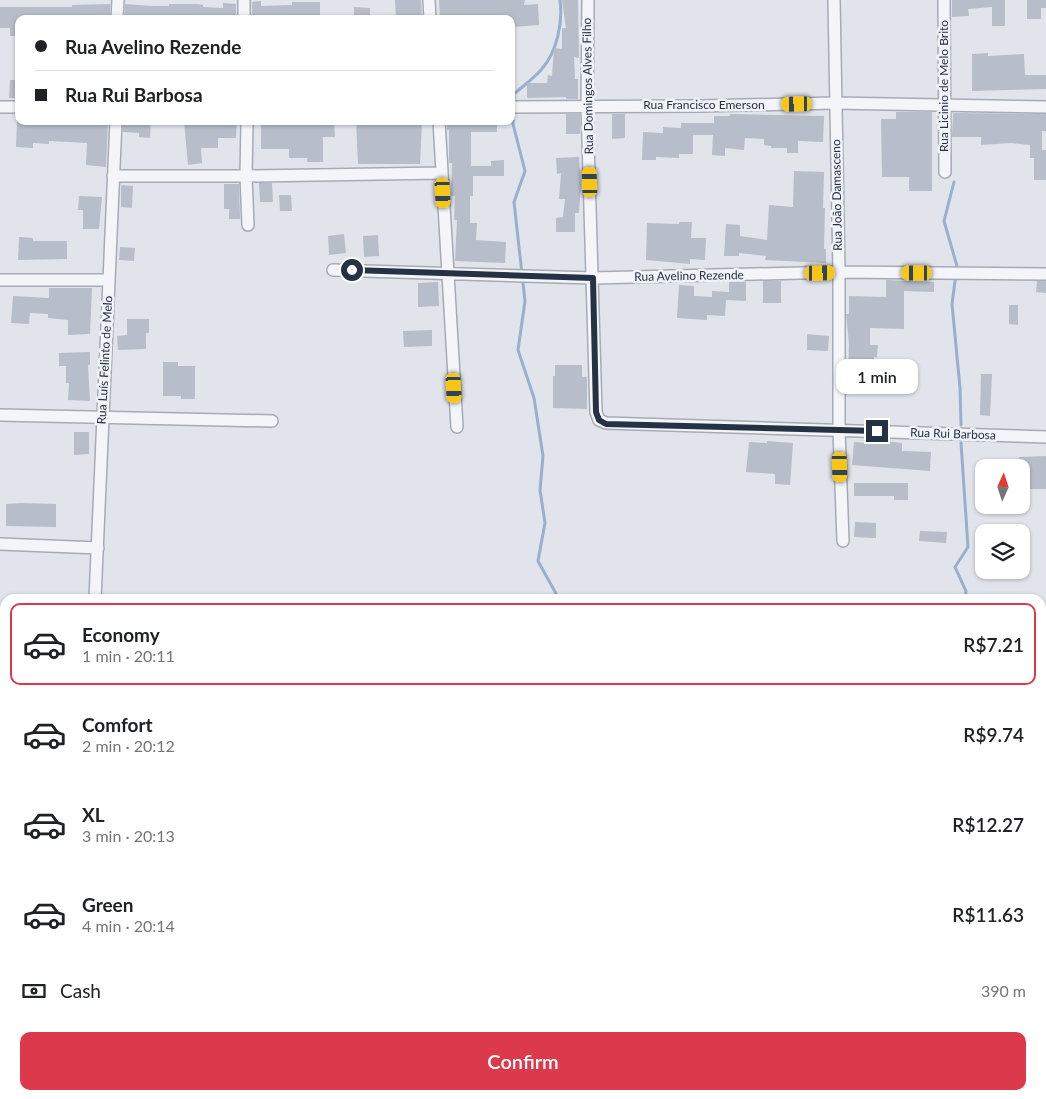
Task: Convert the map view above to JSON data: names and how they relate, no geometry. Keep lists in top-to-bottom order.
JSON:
{
  "streets": {
    "street": [
      "Rua Domingos Alves Filho",
      "Rua Licinio de Melo Brito",
      "Rua Francisco Emerson",
      "Rua João Damasceno",
      "Rua Avelino Rezende",
      "Rua Luís Felinto de Melo",
      "Rua Rui Barbosa"
    ]
  },
  "crossings": [
    ["Rua Domingos Alves Filho", "Rua Francisco Emerson"],
    ["Rua Domingos Alves Filho", "Rua Avelino Rezende"],
    ["Rua Domingos Alves Filho", "Rua Rui Barbosa"],
    ["Rua Licinio de Melo Brito", "Rua Francisco Emerson"],
    ["Rua Francisco Emerson", "Rua João Damasceno"],
    ["Rua João Damasceno", "Rua Avelino Rezende"],
    ["Rua João Damasceno", "Rua Rui Barbosa"]
  ],
  "north": "top",
  "page": {
    "banner": ["Rua Avelino Rezende", "Rua Rui Barbosa"],
    "bubble": "1 min",
    "list": [
      {
        "name": "Economy",
        "note": "1 min · 20:11",
        "value": "R$7.21"
      },
      {
        "name": "Comfort",
        "note": "2 min · 20:12",
        "value": "R$9.74"
      },
      {
        "name": "XL",
        "note": "3 min · 20:13",
        "value": "R$12.27"
      },
      {
        "name": "Green",
        "note": "4 min · 20:14",
        "value": "R$11.63"
      }
    ],
    "pay": ["Cash", "390 m"],
    "buttons": "Confirm"
  }
}
